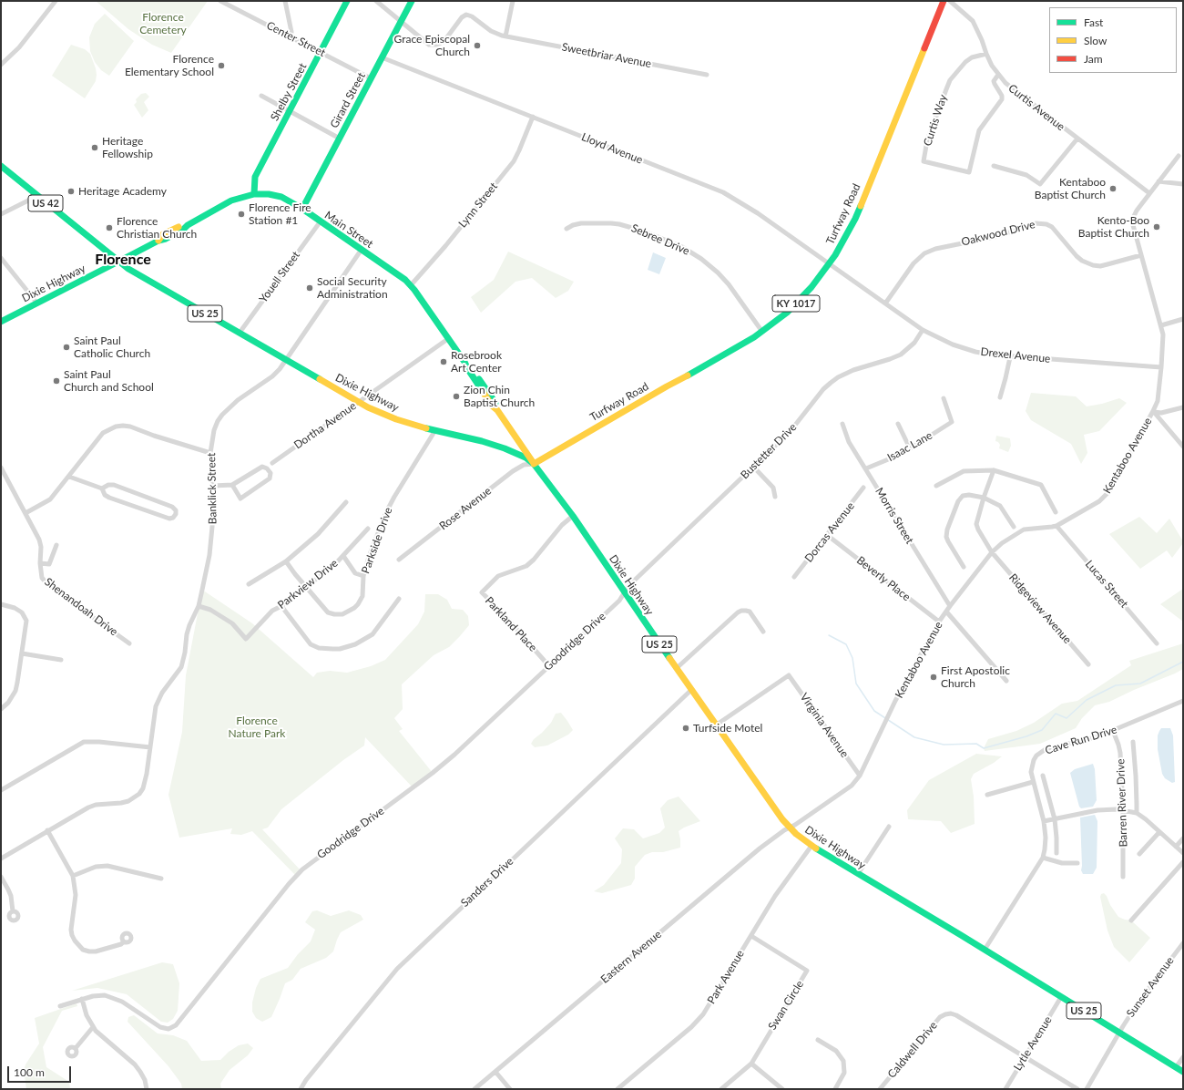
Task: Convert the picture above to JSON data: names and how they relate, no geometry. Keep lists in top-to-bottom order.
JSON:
{
  "streets": {
    "main road": [
      "Shelby Street",
      "Girard Street",
      "US 42",
      "Turfway Road",
      "Main Street",
      "Dixie Highway",
      "KY 1017",
      "US 25"
    ],
    "street": [
      "Center Street",
      "Sweetbriar Avenue",
      "Curtis Avenue",
      "Curtis Way",
      "Lloyd Avenue",
      "Lynn Street",
      "Oakwood Drive",
      "Sebree Drive",
      "Youell Street",
      "Drexel Avenue",
      "Dortha Avenue",
      "Isaac Lane",
      "Bustetter Drive",
      "Kentaboo Avenue",
      "Banklick Street",
      "Rose Avenue",
      "Morris Street",
      "Dorcas Avenue",
      "Parkside Drive",
      "Beverly Place",
      "Parkview Drive",
      "Lucas Street",
      "Shenandoah Drive",
      "Ridgeview Avenue",
      "Parkland Place",
      "Goodridge Drive",
      "Virginia Avenue",
      "Cave Run Drive",
      "Barren River Drive",
      "Sanders Drive",
      "Eastern Avenue",
      "Park Avenue",
      "Sunset Avenue",
      "Swan Circle",
      "Lytle Avenue",
      "Caldwell Drive"
    ]
  },
  "crossings": [
    ["Center Street", "Shelby Street"],
    ["Center Street", "Girard Street"],
    ["Sweetbriar Avenue", "Girard Street"],
    ["Shelby Street", "Main Street"],
    ["Girard Street", "Lloyd Avenue"],
    ["Girard Street", "Main Street"],
    ["Curtis Avenue", "Curtis Way"],
    ["Curtis Avenue", "Kentaboo Avenue"],
    ["Lloyd Avenue", "Lynn Street"],
    ["Lloyd Avenue", "Turfway Road"],
    ["Lloyd Avenue", "Drexel Avenue"],
    ["US 42", "Main Street"],
    ["US 42", "Dixie Highway"],
    ["Lynn Street", "Main Street"],
    ["Turfway Road", "Main Street"],
    ["Turfway Road", "Sebree Drive"],
    ["Turfway Road", "Dixie Highway"],
    ["Turfway Road", "Drexel Avenue"],
    ["Turfway Road", "Rose Avenue"],
    ["Main Street", "Youell Street"],
    ["Main Street", "Dixie Highway"],
    ["Main Street", "Dortha Avenue"],
    ["Main Street", "Banklick Street"],
    ["Main Street", "Rose Avenue"],
    ["Oakwood Drive", "Drexel Avenue"],
    ["Oakwood Drive", "Kentaboo Avenue"],
    ["Youell Street", "Dixie Highway"],
    ["Dixie Highway", "Dortha Avenue"],
    ["Dixie Highway", "Bustetter Drive"],
    ["Dixie Highway", "Kentaboo Avenue"],
    ["Dixie Highway", "Banklick Street"],
    ["Dixie Highway", "Rose Avenue"],
    ["Dixie Highway", "Parkside Drive"],
    ["Dixie Highway", "Parkland Place"],
    ["Dixie Highway", "Goodridge Drive"],
    ["Dixie Highway", "Virginia Avenue"],
    ["Dixie Highway", "Cave Run Drive"],
    ["Dixie Highway", "Sanders Drive"],
    ["Dixie Highway", "Eastern Avenue"],
    ["Dixie Highway", "Park Avenue"],
    ["Dixie Highway", "Sunset Avenue"],
    ["Dixie Highway", "Lytle Avenue"],
    ["Drexel Avenue", "Bustetter Drive"],
    ["Drexel Avenue", "Kentaboo Avenue"],
    ["Isaac Lane", "Morris Street"],
    ["Bustetter Drive", "Goodridge Drive"],
    ["Kentaboo Avenue", "Morris Street"],
    ["Kentaboo Avenue", "Beverly Place"],
    ["Kentaboo Avenue", "Lucas Street"],
    ["Kentaboo Avenue", "Ridgeview Avenue"],
    ["Kentaboo Avenue", "Virginia Avenue"],
    ["Kentaboo Avenue", "Eastern Avenue"],
    ["Banklick Street", "Parkview Drive"],
    ["Dorcas Avenue", "Beverly Place"],
    ["Parkside Drive", "Parkview Drive"],
    ["Parkland Place", "Goodridge Drive"],
    ["Cave Run Drive", "Barren River Drive"],
    ["Park Avenue", "Swan Circle"],
    ["Lytle Avenue", "Caldwell Drive"]
  ],
  "districts": ["Florence"],
  "parks": ["Florence Cemetery", "Florence Nature Park"],
  "places": [
    "Grace Episcopal Church",
    "Florence Elementary School",
    "Heritage Fellowship",
    "Kentaboo Baptist Church",
    "Heritage Academy",
    "Florence Fire Station #1",
    "Kento-Boo Baptist Church",
    "Florence Christian Church",
    "Social Security Administration",
    "Saint Paul Catholic Church",
    "Rosebrook Art Center",
    "Saint Paul Church and School",
    "Zion Chin Baptist Church",
    "First Apostolic Church",
    "Turfside Motel"
  ],
  "legend": ["Fast", "Slow", "Jam"],
  "scale_bar": "100 m"
}
